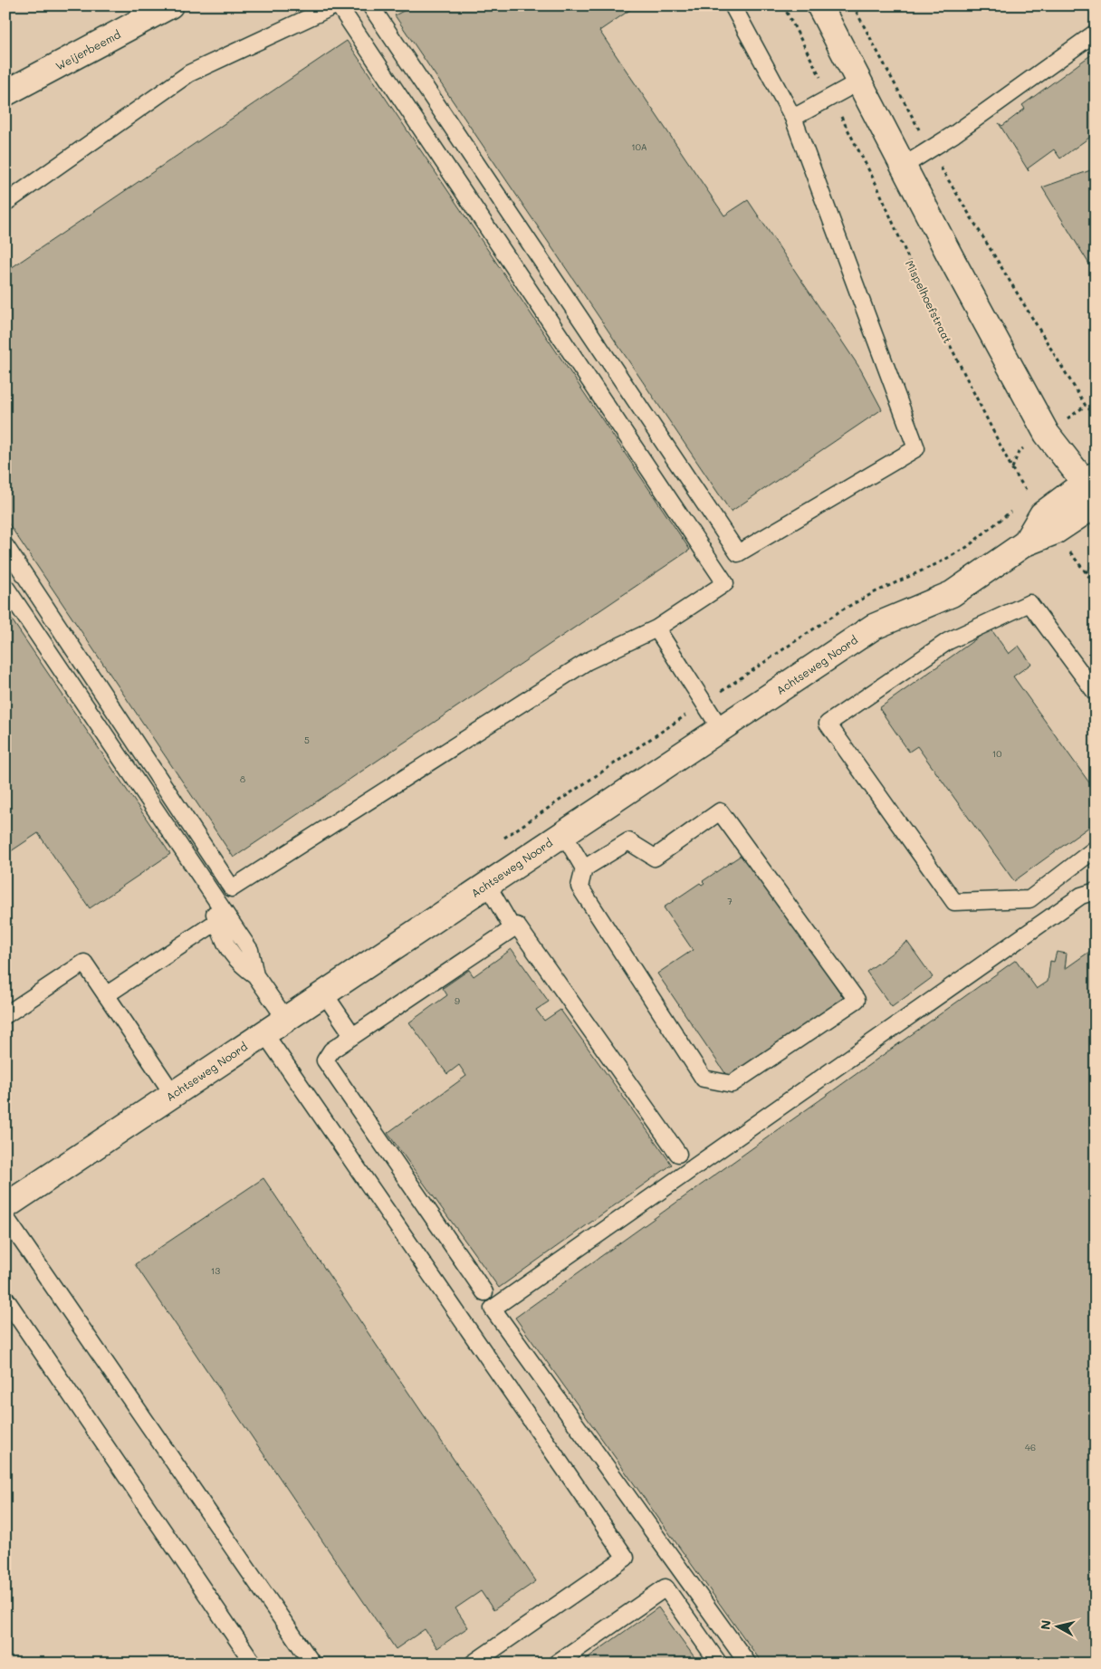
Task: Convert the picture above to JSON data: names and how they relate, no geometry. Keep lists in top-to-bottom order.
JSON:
{
  "streets": {
    "street": ["Weijerbeemd", "Achtseweg Noord"],
    "path": ["Mispelhoefstraat"]
  },
  "crossings": [
    ["Mispelhoefstraat", "Achtseweg Noord"]
  ],
  "house_numbers": [
    "10A",
    "5",
    "10",
    "8",
    "7",
    "9",
    "13",
    "46"
  ],
  "north": "left"
}
